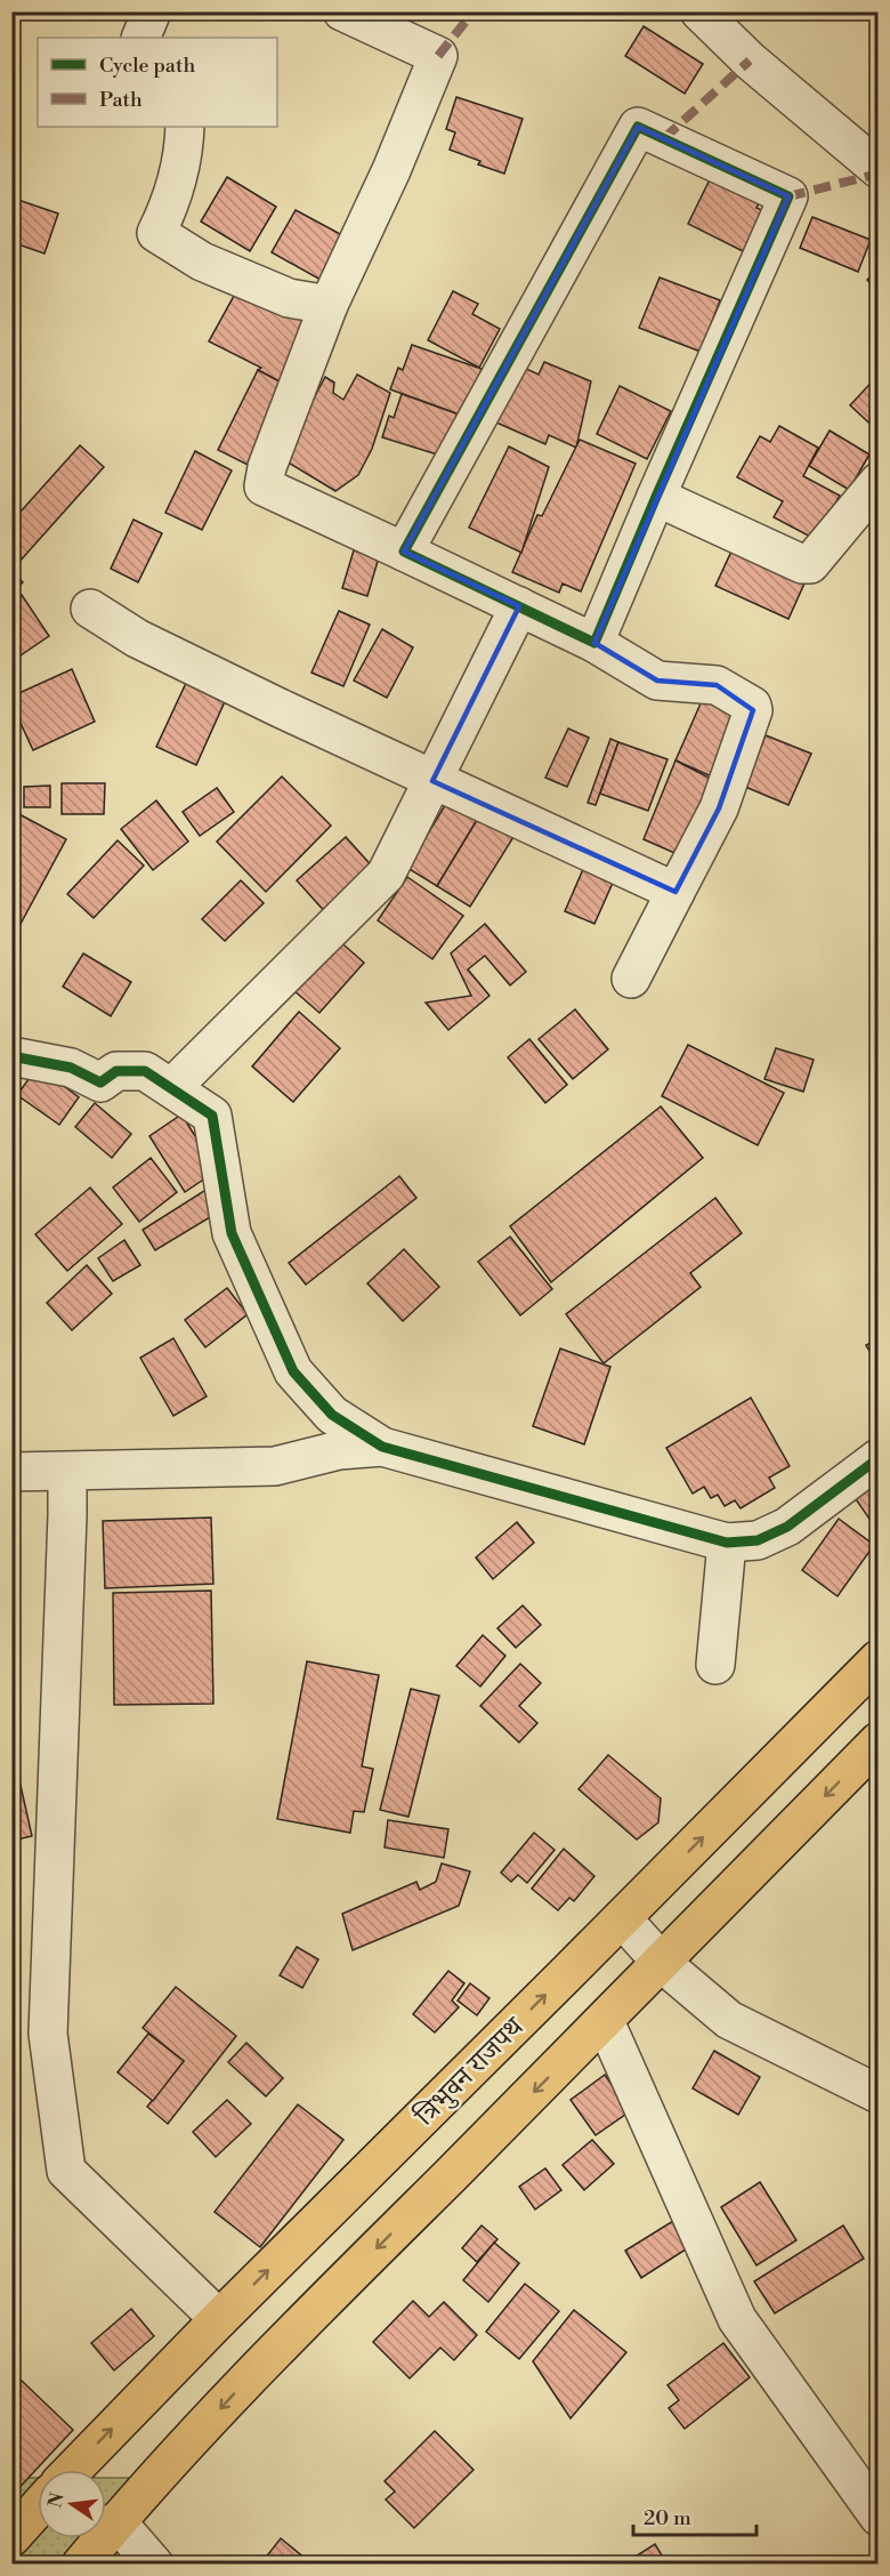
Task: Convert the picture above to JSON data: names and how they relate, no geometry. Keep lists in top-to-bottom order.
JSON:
{
  "streets": {
    "highway": ["त्रिभुवन राजपथ"]
  },
  "legend": ["Cycle path", "Path"],
  "scale_bar": "20 m",
  "north": "left"
}
